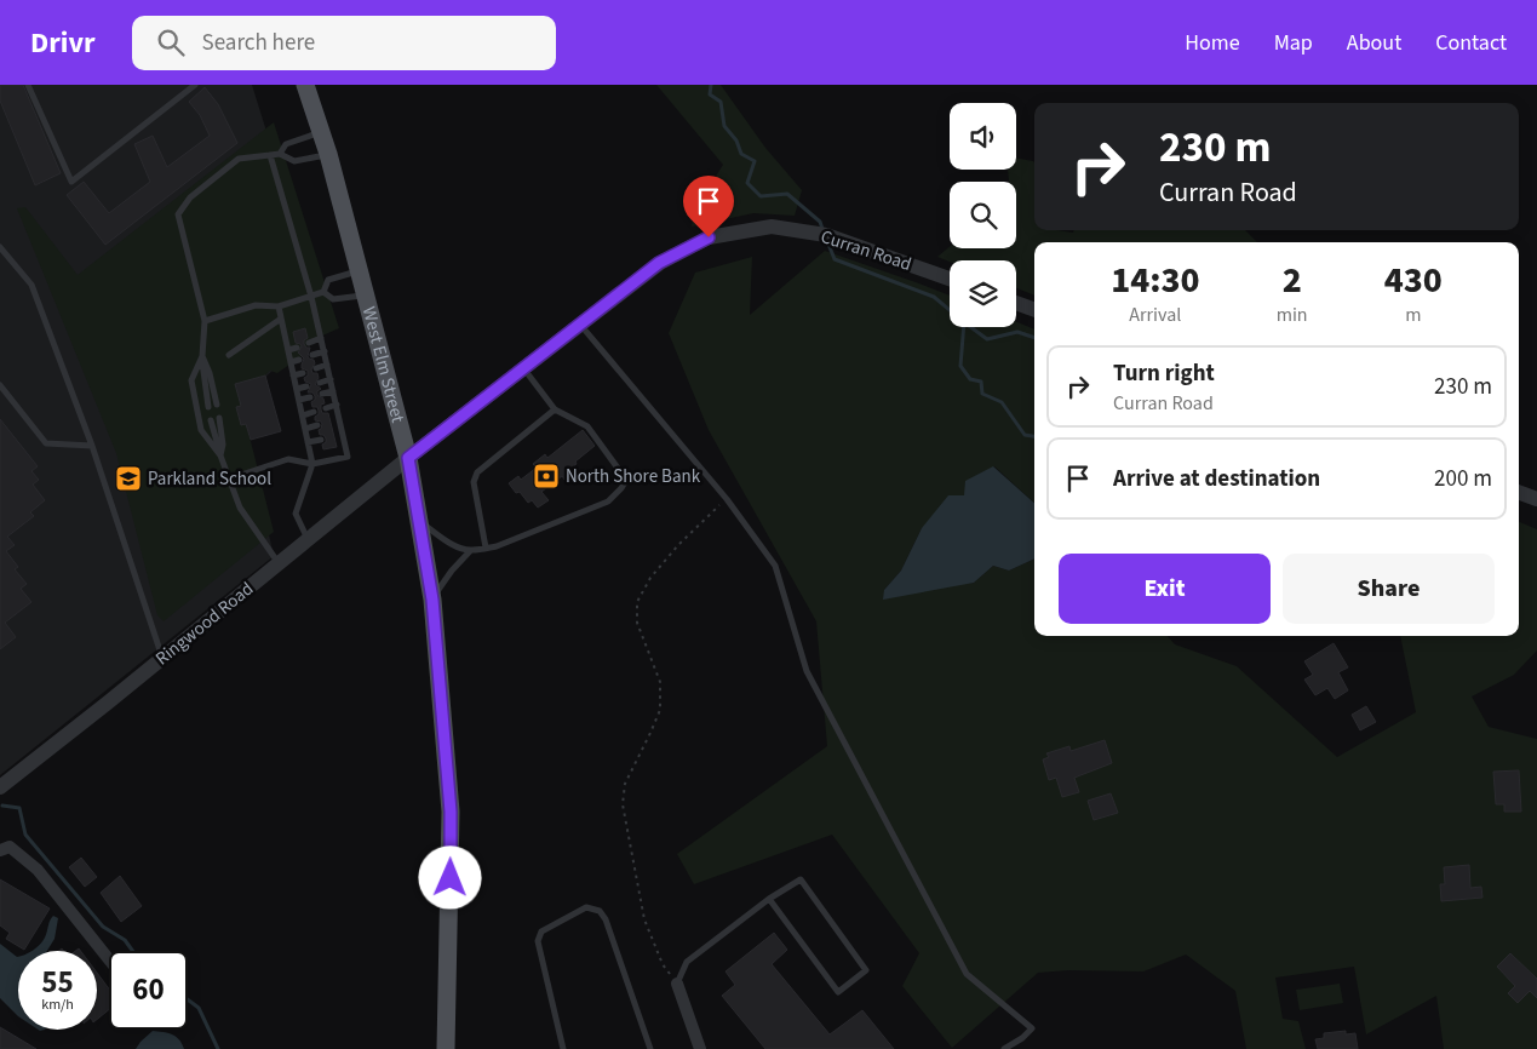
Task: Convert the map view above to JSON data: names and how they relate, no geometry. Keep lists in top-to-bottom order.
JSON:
{
  "streets": {
    "main road": ["West Elm Street"],
    "street": ["Curran Road", "Ringwood Road"]
  },
  "crossings": [
    ["Curran Road", "West Elm Street"],
    ["Curran Road", "Ringwood Road"],
    ["West Elm Street", "Ringwood Road"]
  ],
  "places": {
    "bank": ["North Shore Bank"],
    "school or university": ["Parkland School"]
  },
  "page": {
    "header": "Drivr",
    "search": "Search here",
    "nav": [
      "Home",
      "Map",
      "About",
      "Contact"
    ],
    "turn": ["230 m", "Curran Road"],
    "eta": [
      "14:30",
      "Arrival",
      "2",
      "min",
      "430",
      "m"
    ],
    "list": [
      {
        "name": "Turn right",
        "note": "Curran Road",
        "value": "230 m"
      },
      {
        "name": "Arrive at destination",
        "value": "200 m"
      }
    ],
    "buttons": ["Exit", "Share"],
    "speed": "55 km/h",
    "limit": "60"
  }
}
